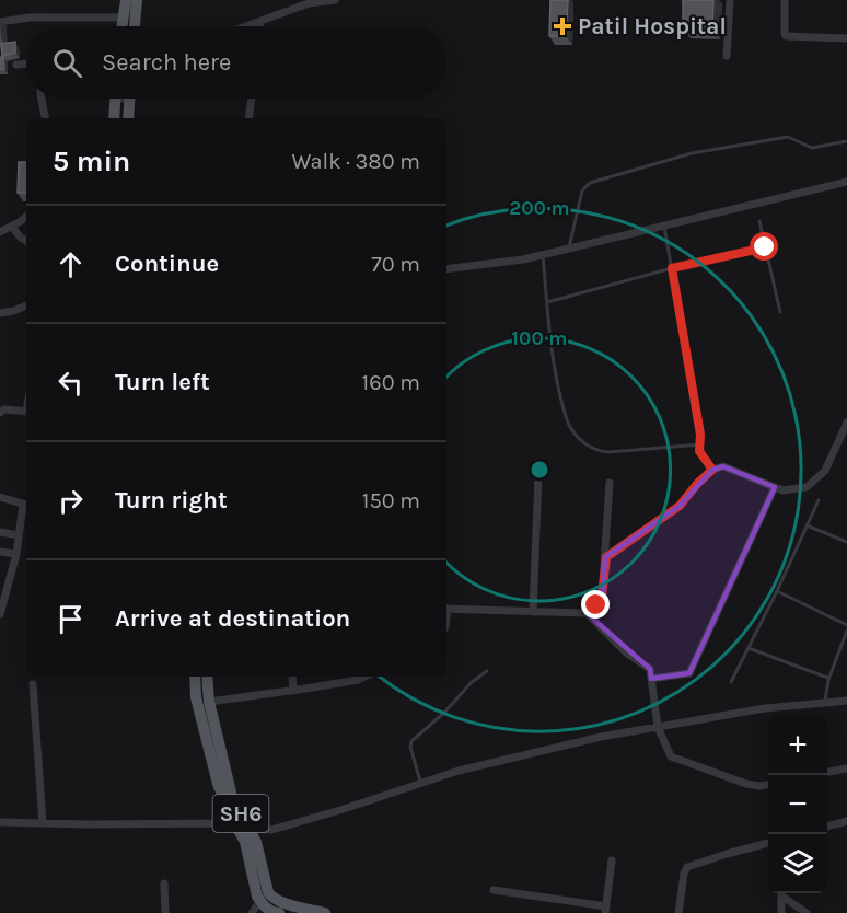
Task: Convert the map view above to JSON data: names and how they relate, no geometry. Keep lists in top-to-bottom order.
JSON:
{
  "streets": {
    "main road": ["SH6"]
  },
  "places": {
    "health": ["Patil Hospital"]
  },
  "page": {
    "search": "Search here",
    "heading": ["5 min", "Walk · 380 m"],
    "list": [
      ["Continue", "70 m"],
      ["Turn left", "160 m"],
      ["Turn right", "150 m"],
      "Arrive at destination"
    ],
    "map_buttons": ["+", "−"]
  },
  "rings": ["200 m", "100 m"]
}
